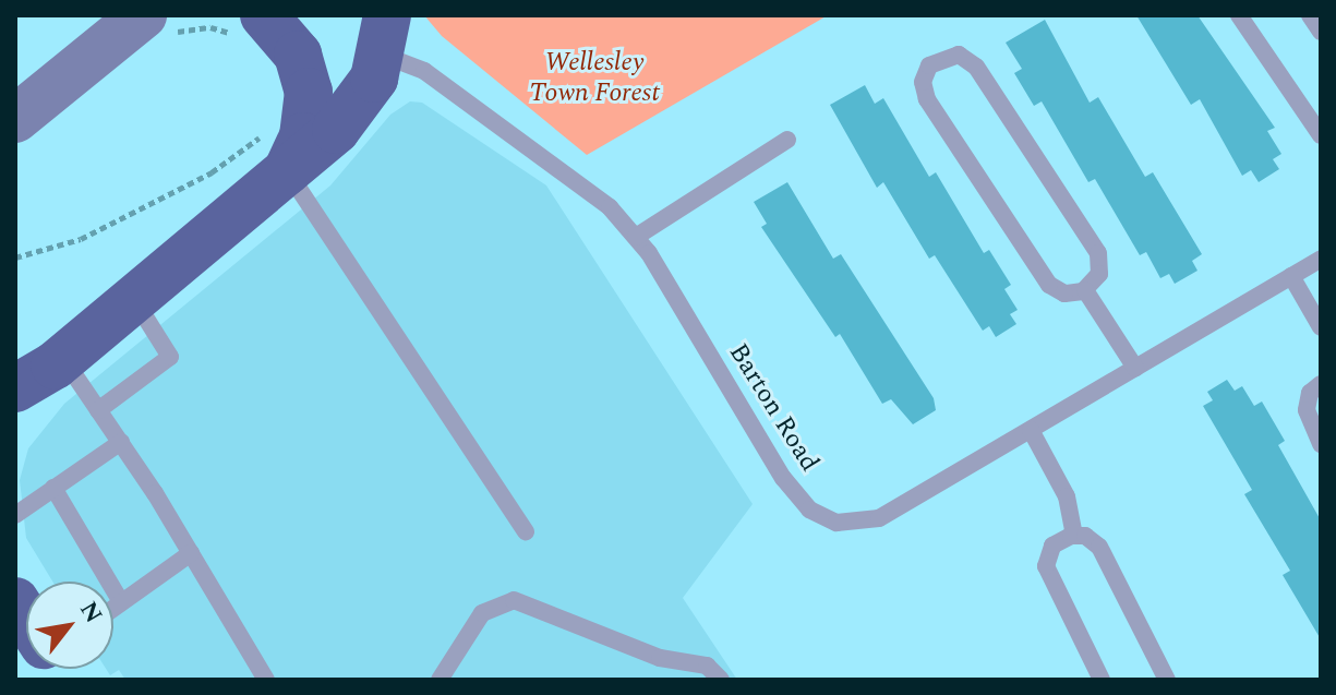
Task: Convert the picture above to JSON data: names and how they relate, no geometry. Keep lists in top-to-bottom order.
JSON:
{
  "streets": {
    "lane": ["Barton Road"]
  },
  "parks": ["Wellesley Town Forest"],
  "north": "top right"
}
